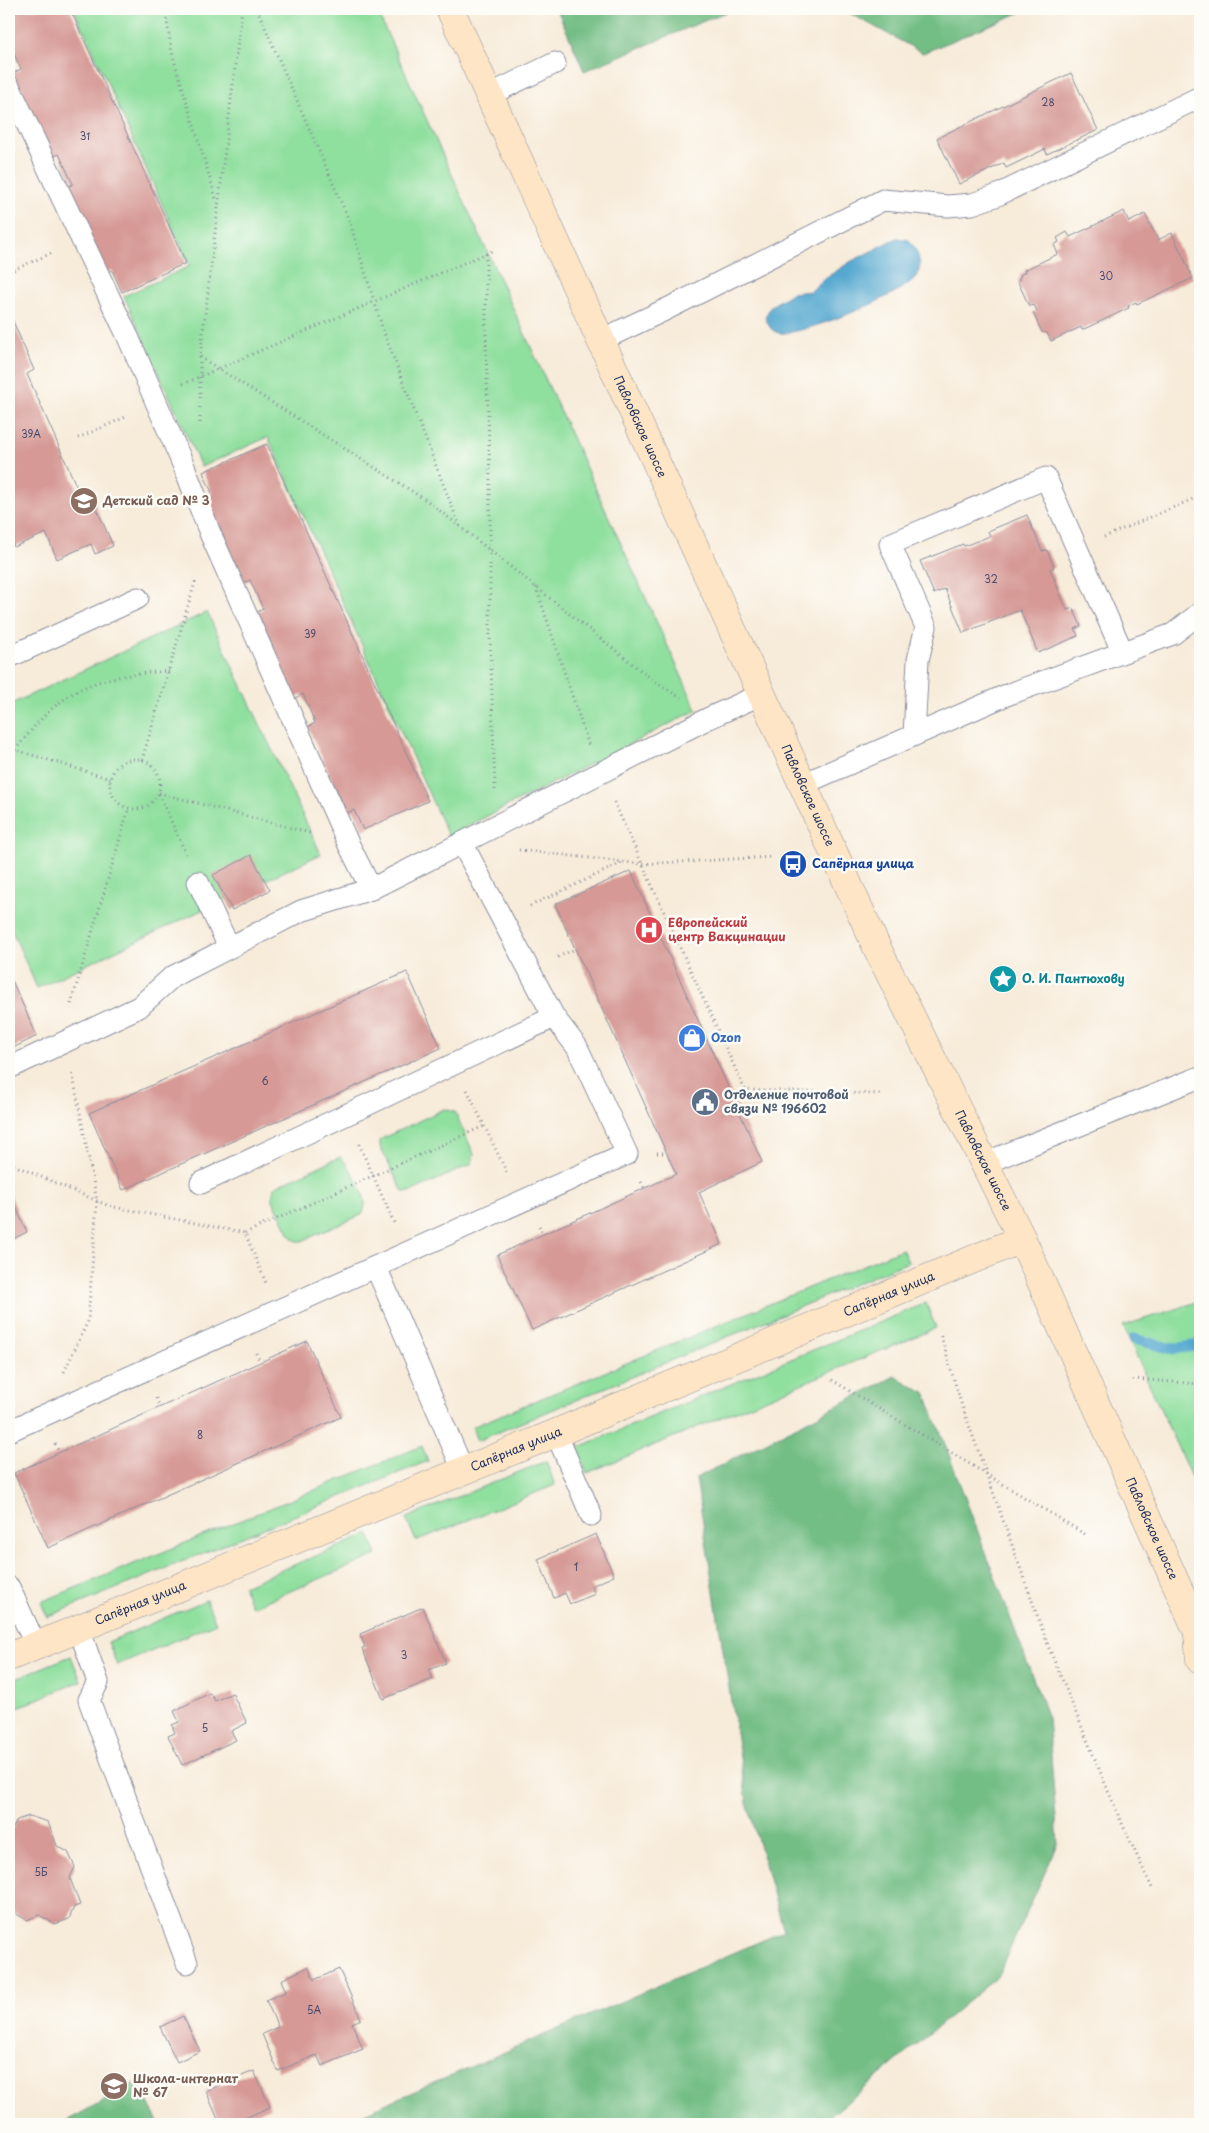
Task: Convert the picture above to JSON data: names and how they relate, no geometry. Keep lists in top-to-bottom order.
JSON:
{
  "streets": {
    "main road": ["Павловское шоссе", "Сапёрная улица"]
  },
  "crossings": [
    ["Павловское шоссе", "Сапёрная улица"]
  ],
  "places": {
    "school or university": ["Детский сад № 3", "Школа-интернат № 67"],
    "bus stop": ["Сапёрная улица"],
    "hospital": ["Европейский центр Вакцинации"],
    "place": ["О. И. Пантюхову"],
    "shop": ["Ozon"],
    "public building": ["Отделение почтовой связи № 196602"]
  },
  "house_numbers": [
    "28",
    "31",
    "30",
    "39А",
    "32",
    "39",
    "6",
    "8",
    "1",
    "3",
    "5",
    "5Б",
    "5А"
  ]
}
